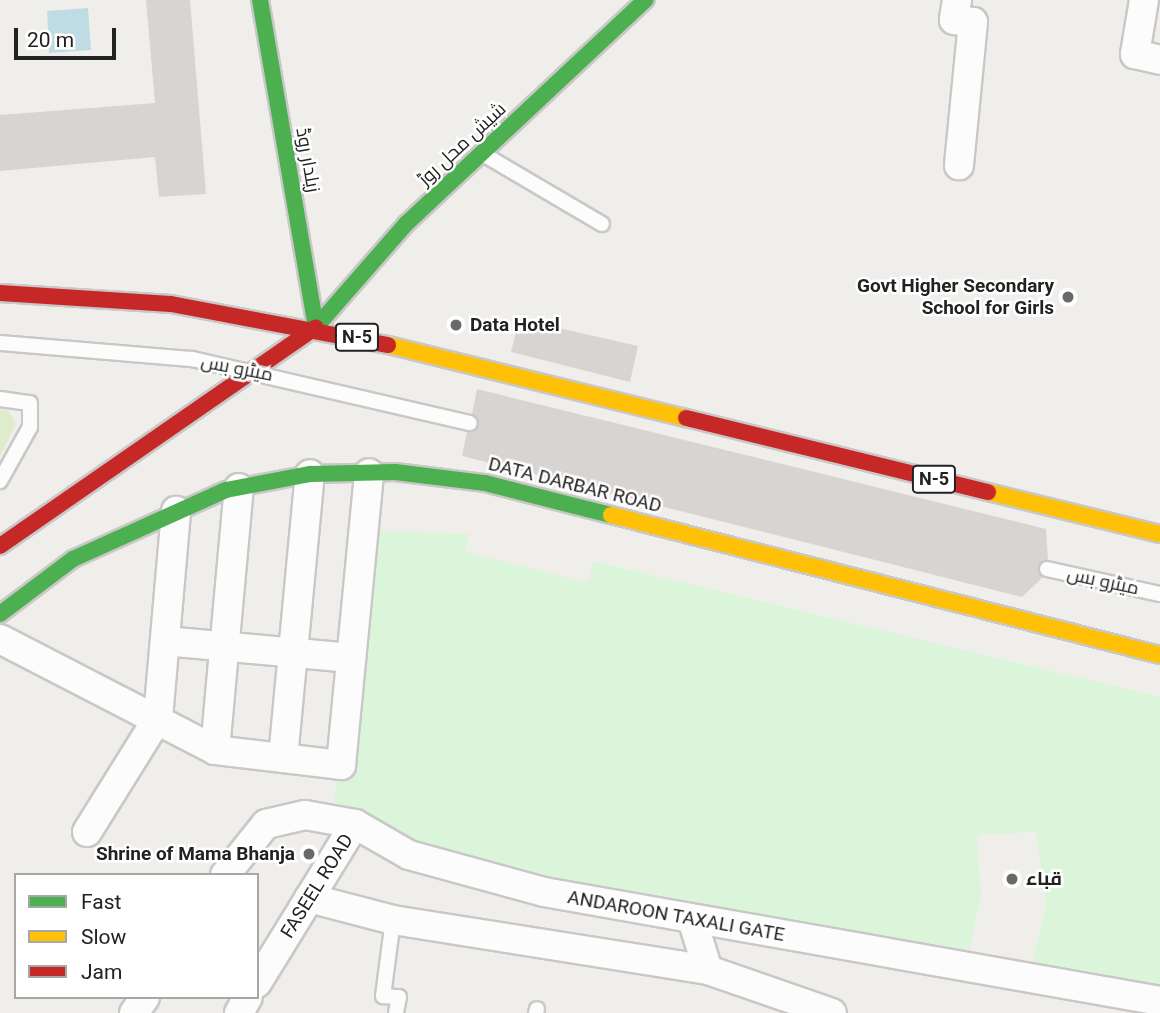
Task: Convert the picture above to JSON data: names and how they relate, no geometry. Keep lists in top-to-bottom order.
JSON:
{
  "streets": {
    "main road": [
      "شیش محل روڑ",
      "زیلدار روڈ",
      "N-5",
      "DATA DARBAR ROAD"
    ],
    "street": ["FASEEL ROAD", "ANDAROON TAXALI GATE"],
    "lane": ["میٹرو بس"]
  },
  "crossings": [
    ["شیش محل روڑ", "زیلدار روڈ"],
    ["شیش محل روڑ", "N-5"],
    ["زیلدار روڈ", "N-5"],
    ["FASEEL ROAD", "ANDAROON TAXALI GATE"]
  ],
  "places": [
    "Govt Higher Secondary School for Girls",
    "Data Hotel",
    "Shrine of Mama Bhanja",
    "قباء"
  ],
  "legend": ["Fast", "Slow", "Jam"],
  "scale_bar": "20 m"
}
